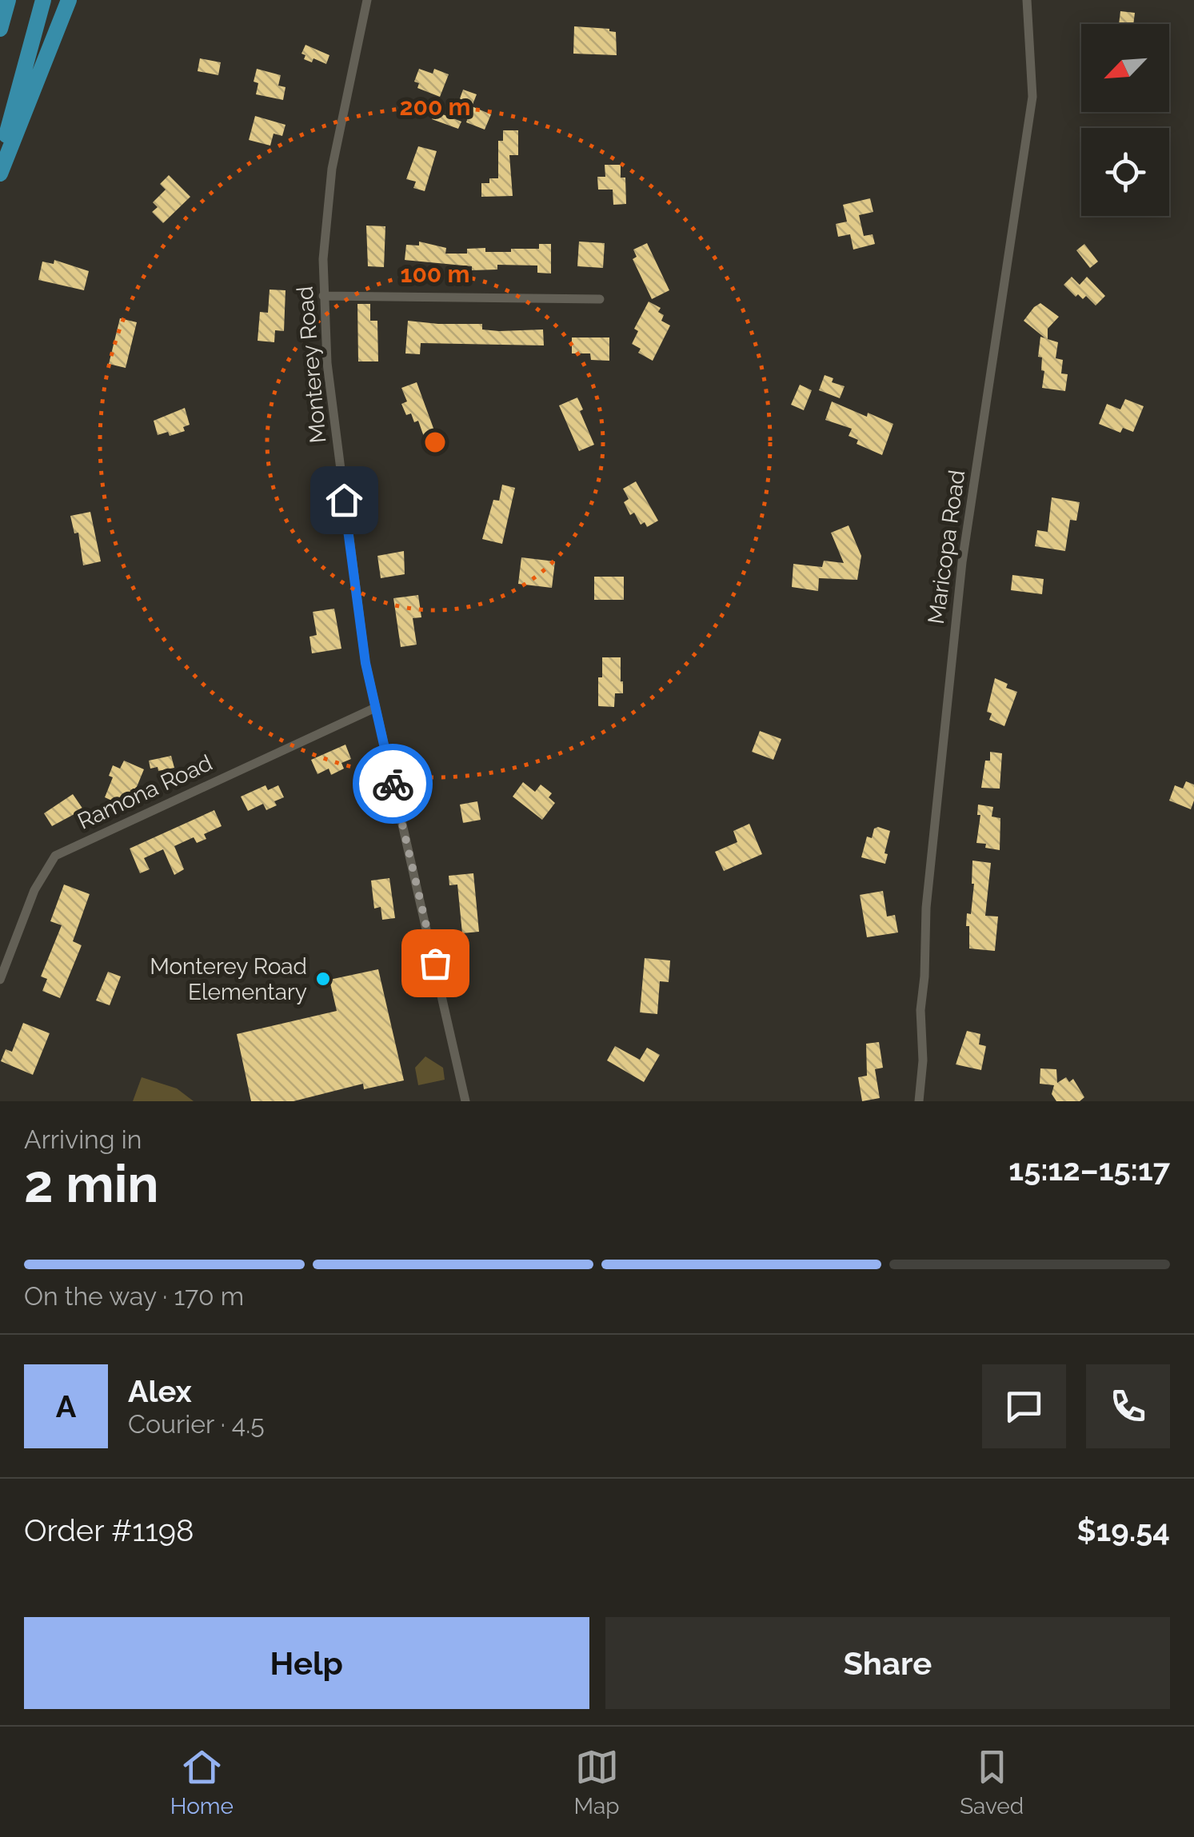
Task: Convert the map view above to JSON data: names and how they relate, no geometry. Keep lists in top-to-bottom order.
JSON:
{
  "streets": {
    "street": ["Monterey Road", "Maricopa Road", "Ramona Road"]
  },
  "crossings": [
    ["Monterey Road", "Ramona Road"]
  ],
  "places": ["Monterey Road Elementary"],
  "north": "bottom left",
  "page": {
    "heading": ["2 min", "Arriving in", "15:12–15:17"],
    "panel": [
      "Alex",
      "Courier · 4.5",
      "Order #1198",
      "$19.54"
    ],
    "bar": "On the way · 170 m",
    "round": "A",
    "buttons": ["Help", "Share"],
    "tabs": ["Home", "Map", "Saved"]
  },
  "rings": ["200 m", "100 m"]
}
